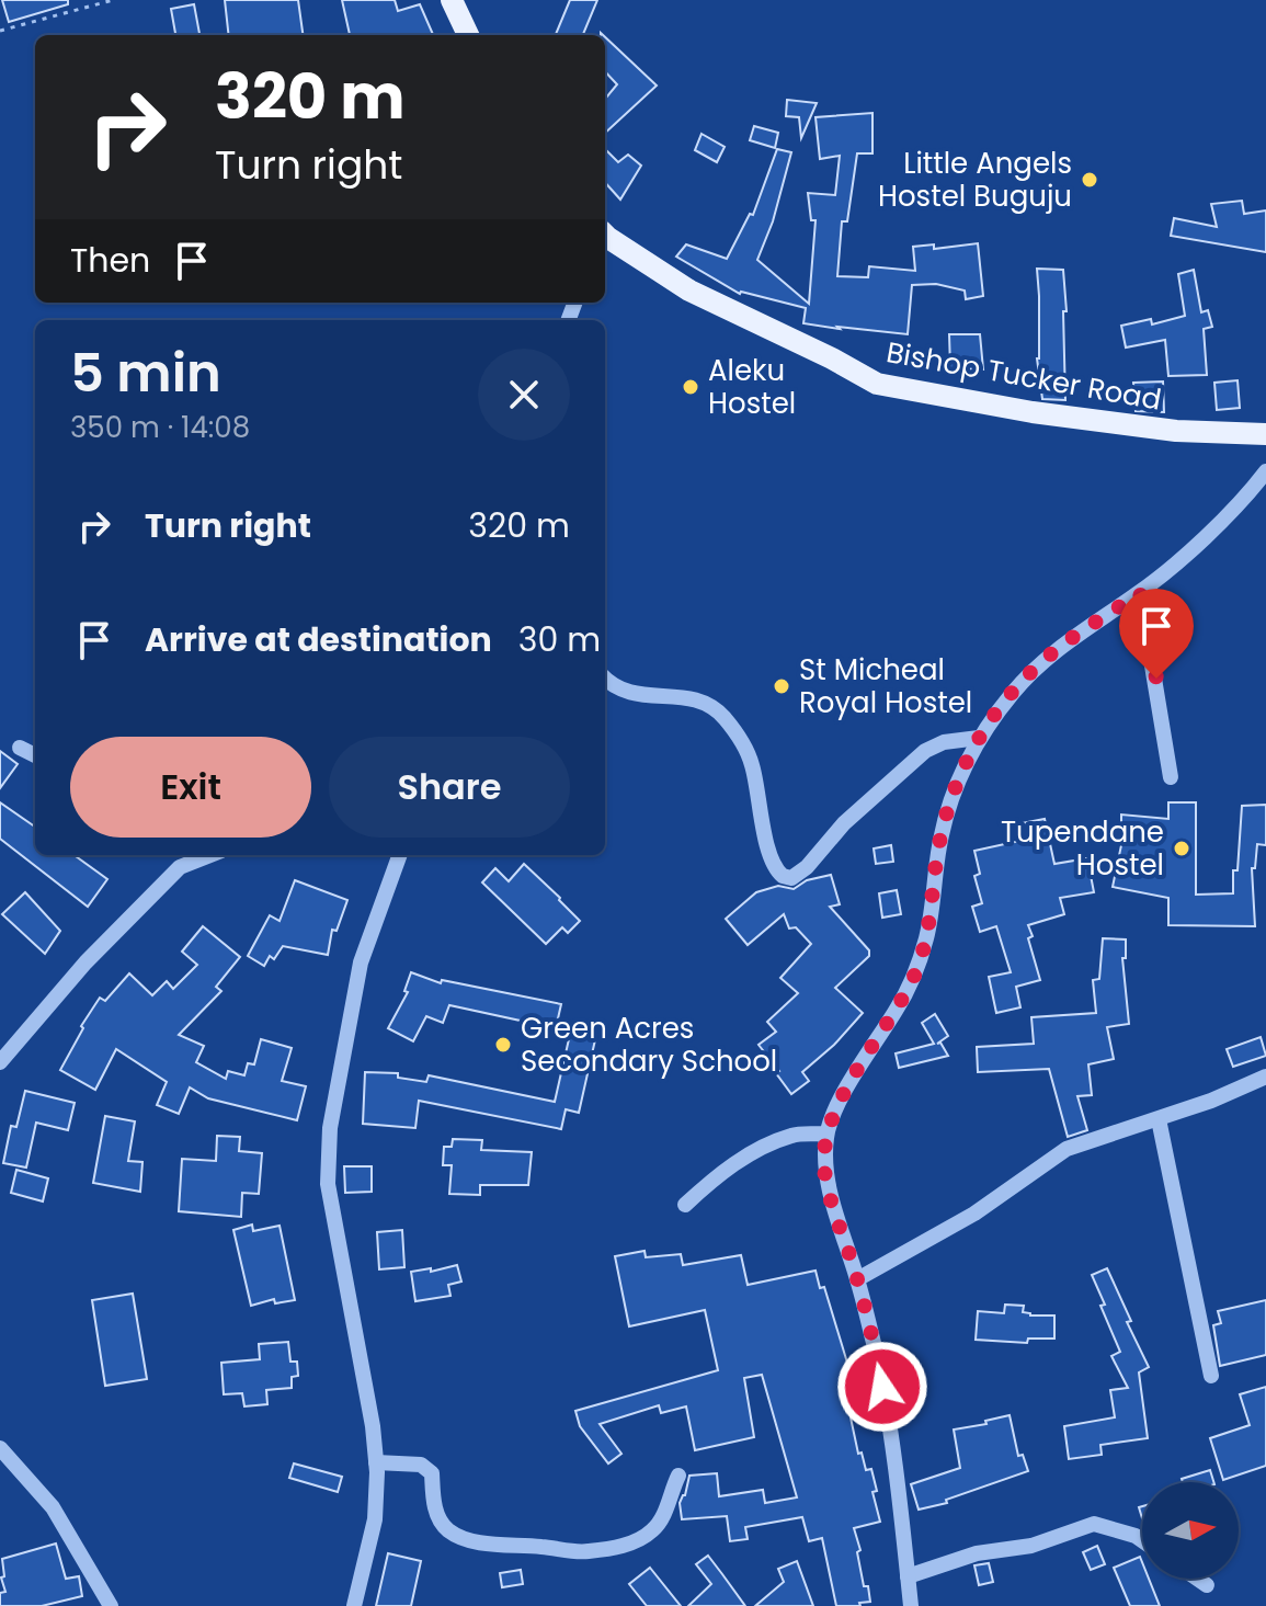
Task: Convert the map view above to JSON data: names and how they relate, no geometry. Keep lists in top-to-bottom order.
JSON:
{
  "streets": {
    "main road": ["Bishop Tucker Road"]
  },
  "places": [
    "Little Angels Hostel Buguju",
    "Aleku Hostel",
    "St Micheal Royal Hostel",
    "Tupendane Hostel",
    "Green Acres Secondary School"
  ],
  "north": "right",
  "page": {
    "turn": ["320 m", "Turn right"],
    "then": "Then",
    "heading": ["5 min", "350 m · 14:08"],
    "list": [
      {
        "name": "Turn right",
        "value": "320 m"
      },
      {
        "name": "Arrive at destination",
        "value": "30 m"
      }
    ],
    "buttons": ["Exit", "Share"]
  }
}
